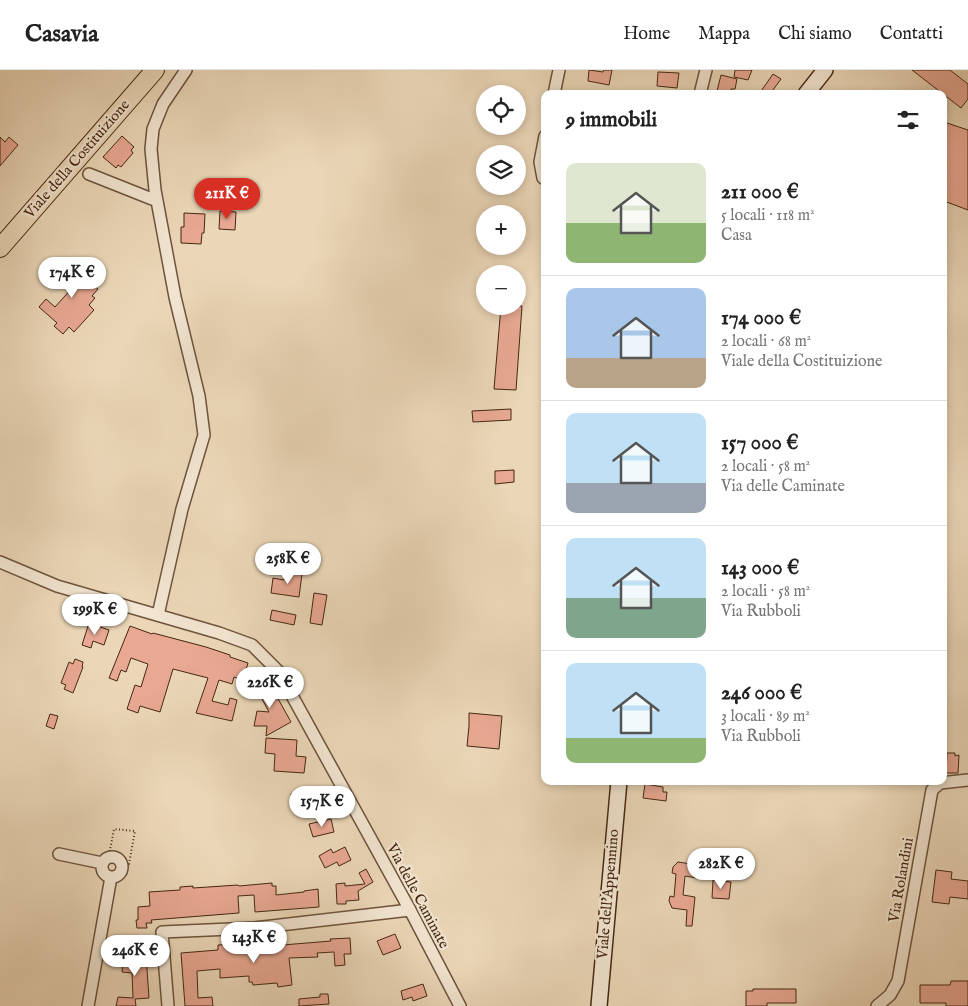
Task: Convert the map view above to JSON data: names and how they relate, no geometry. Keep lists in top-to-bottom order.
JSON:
{
  "streets": {
    "main road": ["Viale della Costituizione", "Viale dell'Appennino"],
    "street": ["Via Rolandini", "Via delle Caminate"]
  },
  "page": {
    "header": "Casavia",
    "nav": [
      "Home",
      "Mappa",
      "Chi siamo",
      "Contatti"
    ],
    "map_buttons": ["+", "−"],
    "heading": "9 immobili",
    "list": [
      {
        "name": "211 000 €",
        "note": "5 locali · 118 m² · Casa"
      },
      {
        "name": "174 000 €",
        "note": "2 locali · 68 m² · Viale della Costituizione"
      },
      {
        "name": "157 000 €",
        "note": "2 locali · 58 m² · Via delle Caminate"
      },
      {
        "name": "143 000 €",
        "note": "2 locali · 58 m² · Via Rubboli"
      },
      {
        "name": "246 000 €",
        "note": "3 locali · 89 m² · Via Rubboli"
      }
    ],
    "price": [
      "211K €",
      "174K €",
      "258K €",
      "199K €",
      "226K €",
      "157K €",
      "282K €",
      "143K €",
      "246K €"
    ]
  }
}
